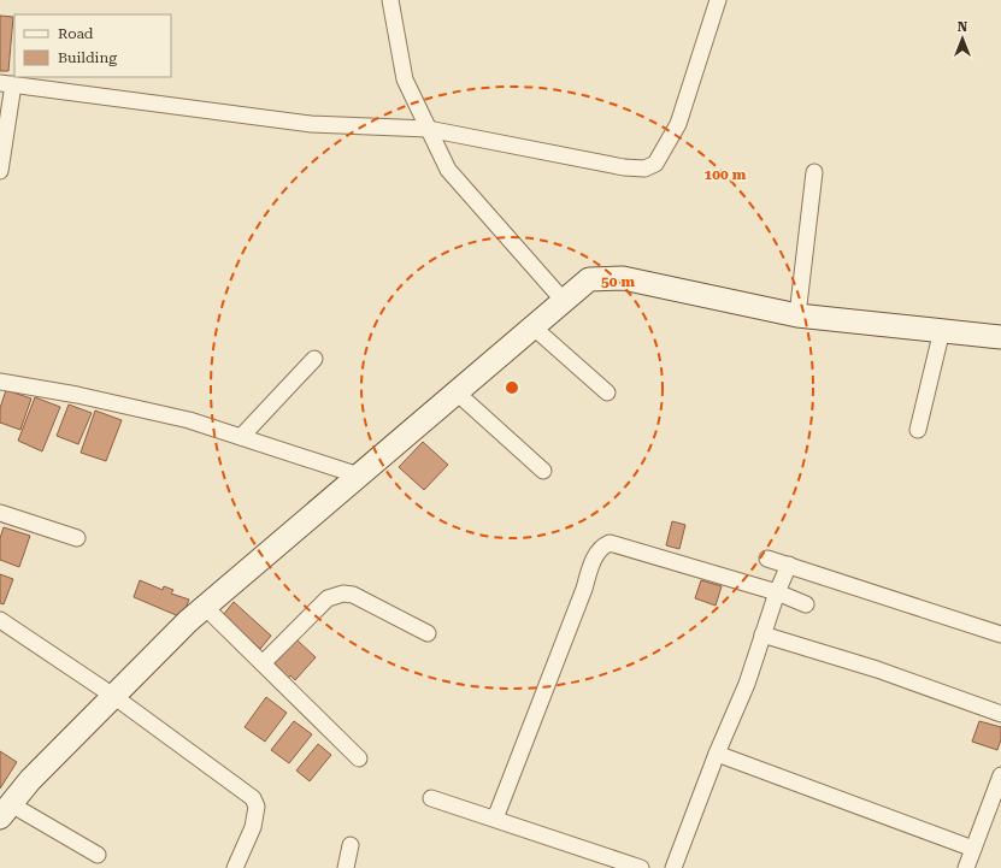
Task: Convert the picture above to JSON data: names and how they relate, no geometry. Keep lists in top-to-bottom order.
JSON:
{
  "legend": ["Road", "Building"],
  "north": "top",
  "rings": ["100 m", "50 m"]
}
